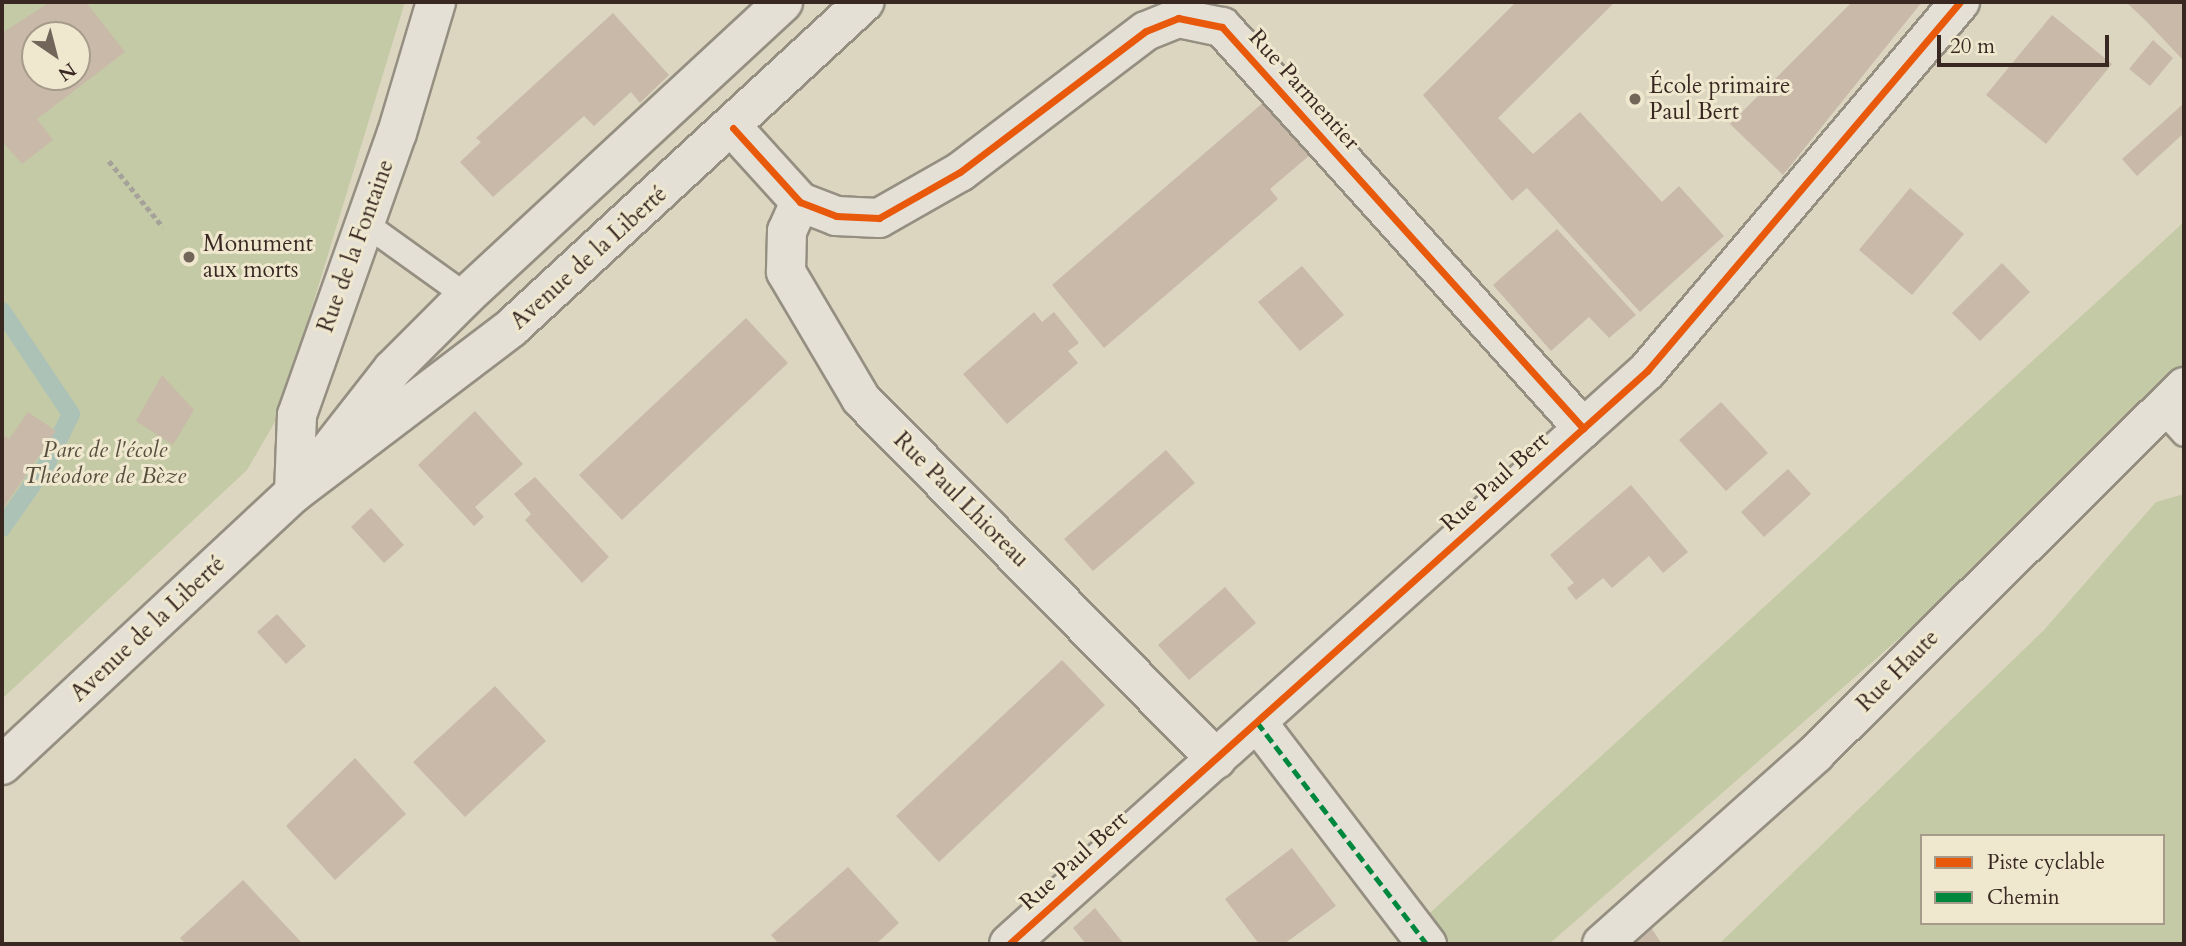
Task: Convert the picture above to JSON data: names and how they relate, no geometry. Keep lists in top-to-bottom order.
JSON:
{
  "streets": {
    "street": [
      "Rue Parmentier",
      "Rue de la Fontaine",
      "Avenue de la Liberté",
      "Rue Paul Bert",
      "Rue Paul Lhioreau",
      "Rue Haute"
    ]
  },
  "crossings": [
    ["Rue Parmentier", "Avenue de la Liberté"],
    ["Rue Parmentier", "Rue Paul Bert"],
    ["Rue Parmentier", "Rue Paul Lhioreau"],
    ["Rue de la Fontaine", "Avenue de la Liberté"],
    ["Rue Paul Bert", "Rue Paul Lhioreau"]
  ],
  "parks": ["Parc de l'école Théodore de Bèze"],
  "places": ["École primaire Paul Bert", "Monument aux morts"],
  "legend": ["Piste cyclable", "Chemin"],
  "scale_bar": "20 m",
  "north": "bottom right"
}
